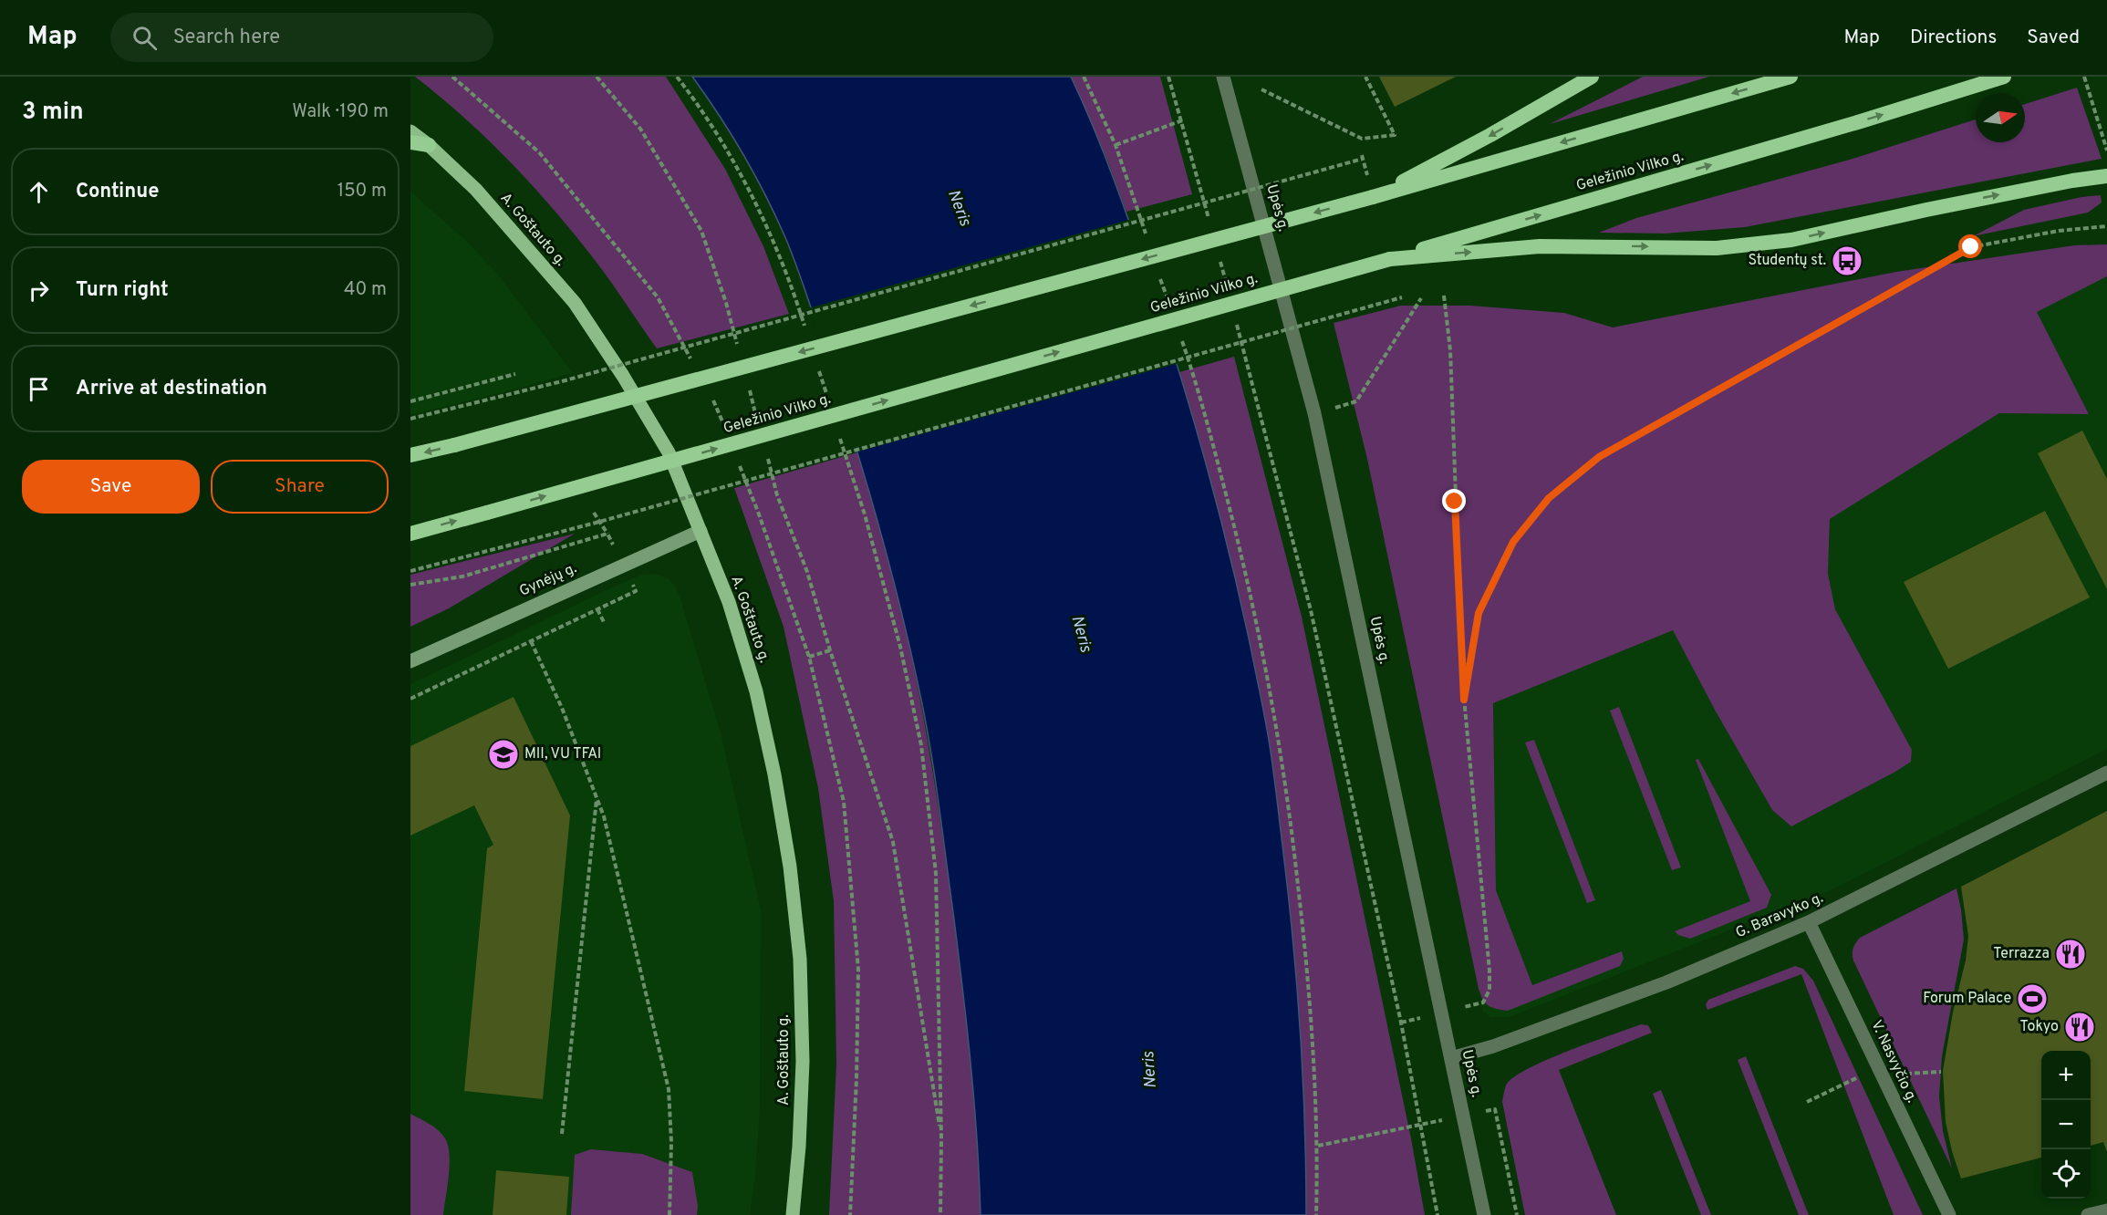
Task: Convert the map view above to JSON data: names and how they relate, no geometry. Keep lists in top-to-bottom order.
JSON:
{
  "streets": {
    "highway": ["Geležinio Vilko g."],
    "main road": ["A. Goštauto g.", "Gynėjų g."],
    "street": ["Upės g.", "G. Baravyko g.", "V. Nasvyčio g."]
  },
  "crossings": [
    ["Upės g.", "G. Baravyko g."],
    ["A. Goštauto g.", "Gynėjų g."],
    ["G. Baravyko g.", "V. Nasvyčio g."]
  ],
  "water": ["Neris"],
  "places": {
    "bus stop": ["Studentų st."],
    "school or university": ["MII, VU TFAI"],
    "restaurant": ["Terrazza", "Tokyo"],
    "sports": ["Forum Palace"]
  },
  "north": "right",
  "page": {
    "header": "Map",
    "search": "Search here",
    "nav": ["Map", "Directions", "Saved"],
    "heading": ["3 min", "Walk · 190 m"],
    "list": [
      ["Continue", "150 m"],
      ["Turn right", "40 m"],
      "Arrive at destination"
    ],
    "buttons": ["Save", "Share"],
    "map_buttons": ["+", "−"]
  }
}
